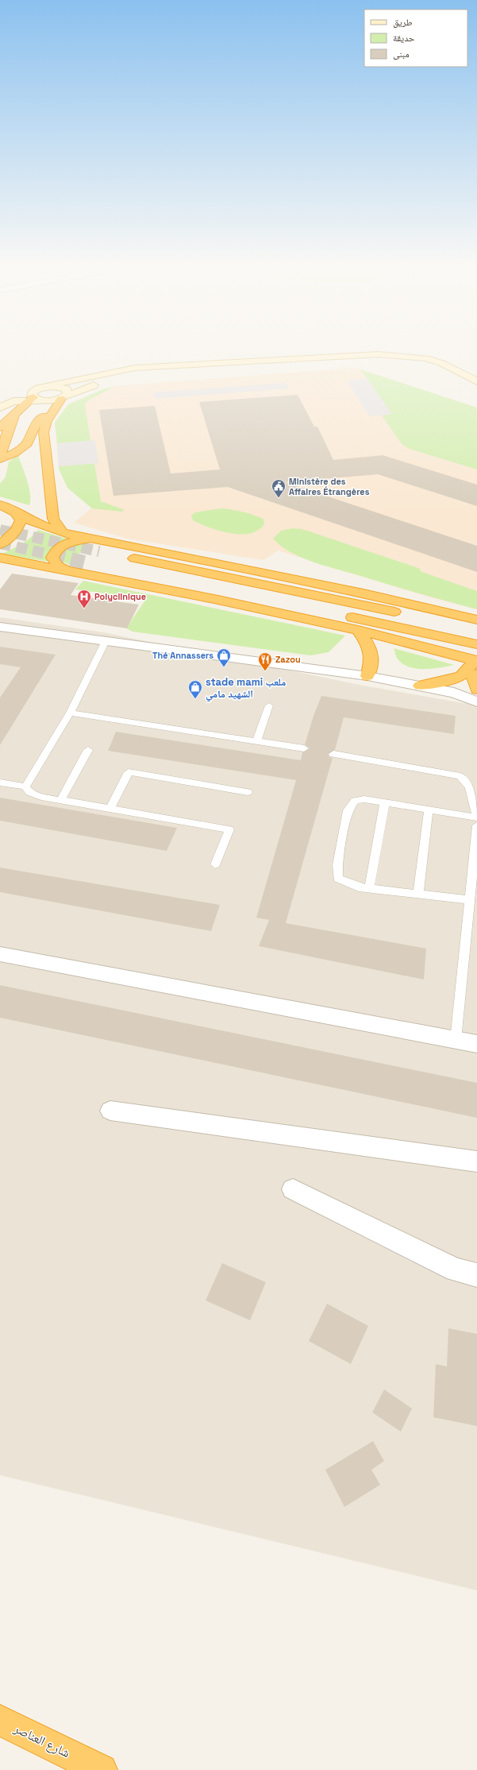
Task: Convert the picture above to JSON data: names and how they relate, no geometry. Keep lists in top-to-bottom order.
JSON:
{
  "streets": {
    "highway": ["شارع العناصر"]
  },
  "places": {
    "public building": ["Ministère des Affaires Étrangères"],
    "hospital": ["Polyclinique"],
    "shop": ["Thé Annassers", "stade mami ملعب الشهيد مامي"],
    "restaurant": ["Zazou"]
  },
  "legend": ["طريق", "حديقة", "مبنى"]
}
